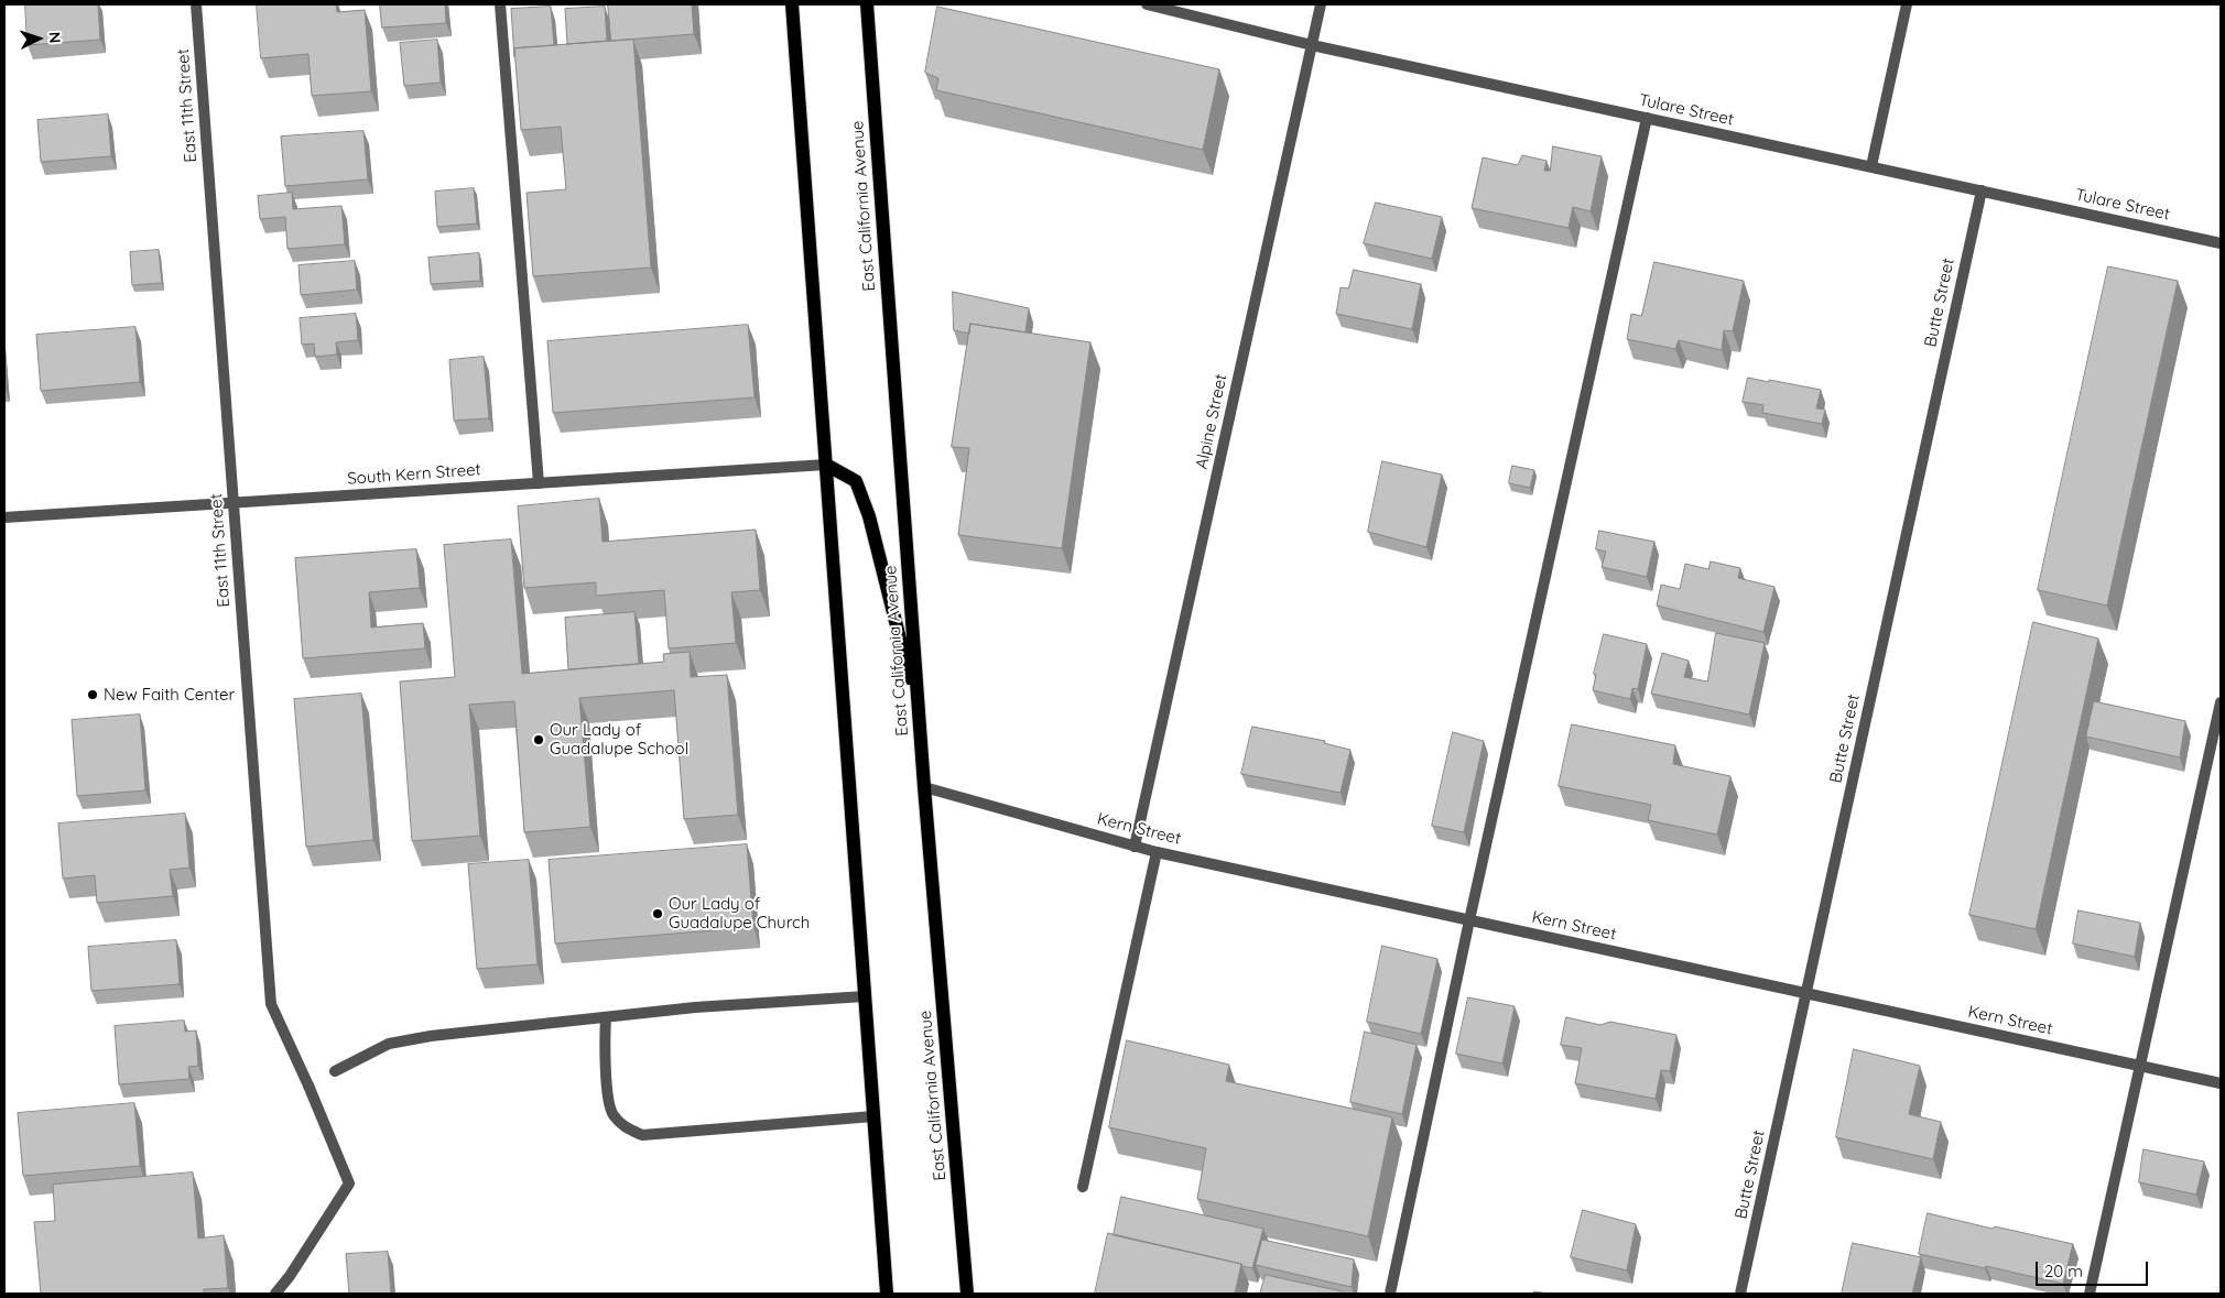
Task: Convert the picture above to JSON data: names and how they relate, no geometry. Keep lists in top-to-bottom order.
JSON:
{
  "streets": {
    "main road": ["East California Avenue"],
    "street": [
      "East 11th Street",
      "Tulare Street",
      "Butte Street",
      "Alpine Street",
      "South Kern Street",
      "Kern Street"
    ]
  },
  "crossings": [
    ["East 11th Street", "South Kern Street"],
    ["Tulare Street", "Butte Street"],
    ["Tulare Street", "Alpine Street"],
    ["East California Avenue", "Kern Street"],
    ["Butte Street", "Kern Street"],
    ["Alpine Street", "Kern Street"]
  ],
  "places": ["New Faith Center", "Our Lady of Guadalupe School", "Our Lady of Guadalupe Church"],
  "scale_bar": "20 m",
  "north": "right"
}
